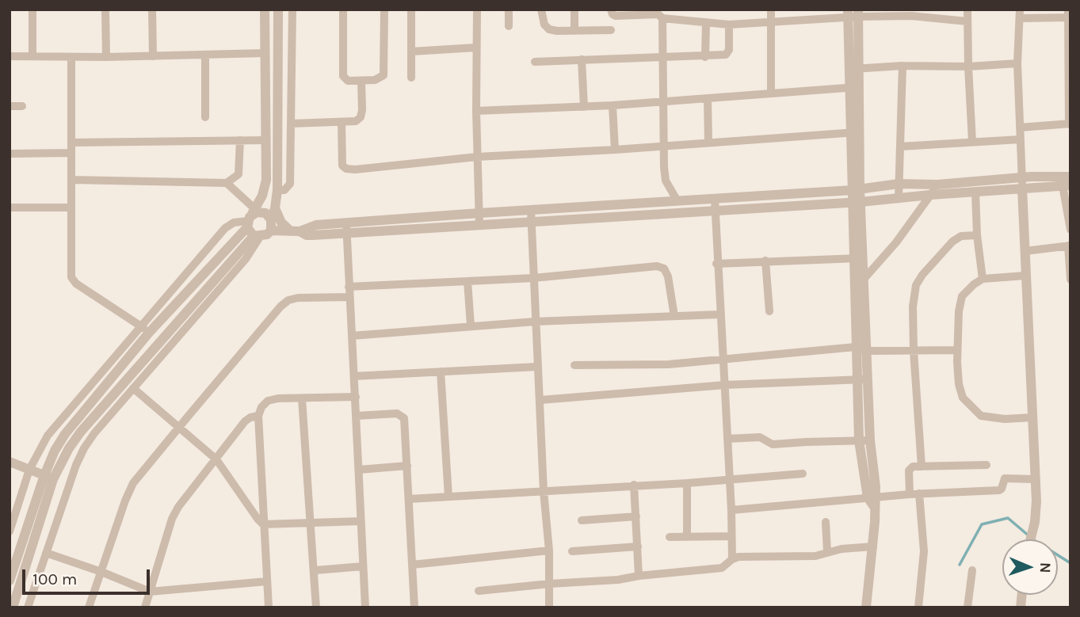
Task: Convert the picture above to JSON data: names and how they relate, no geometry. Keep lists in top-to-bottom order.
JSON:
{
  "scale_bar": "100 m",
  "north": "right"
}
